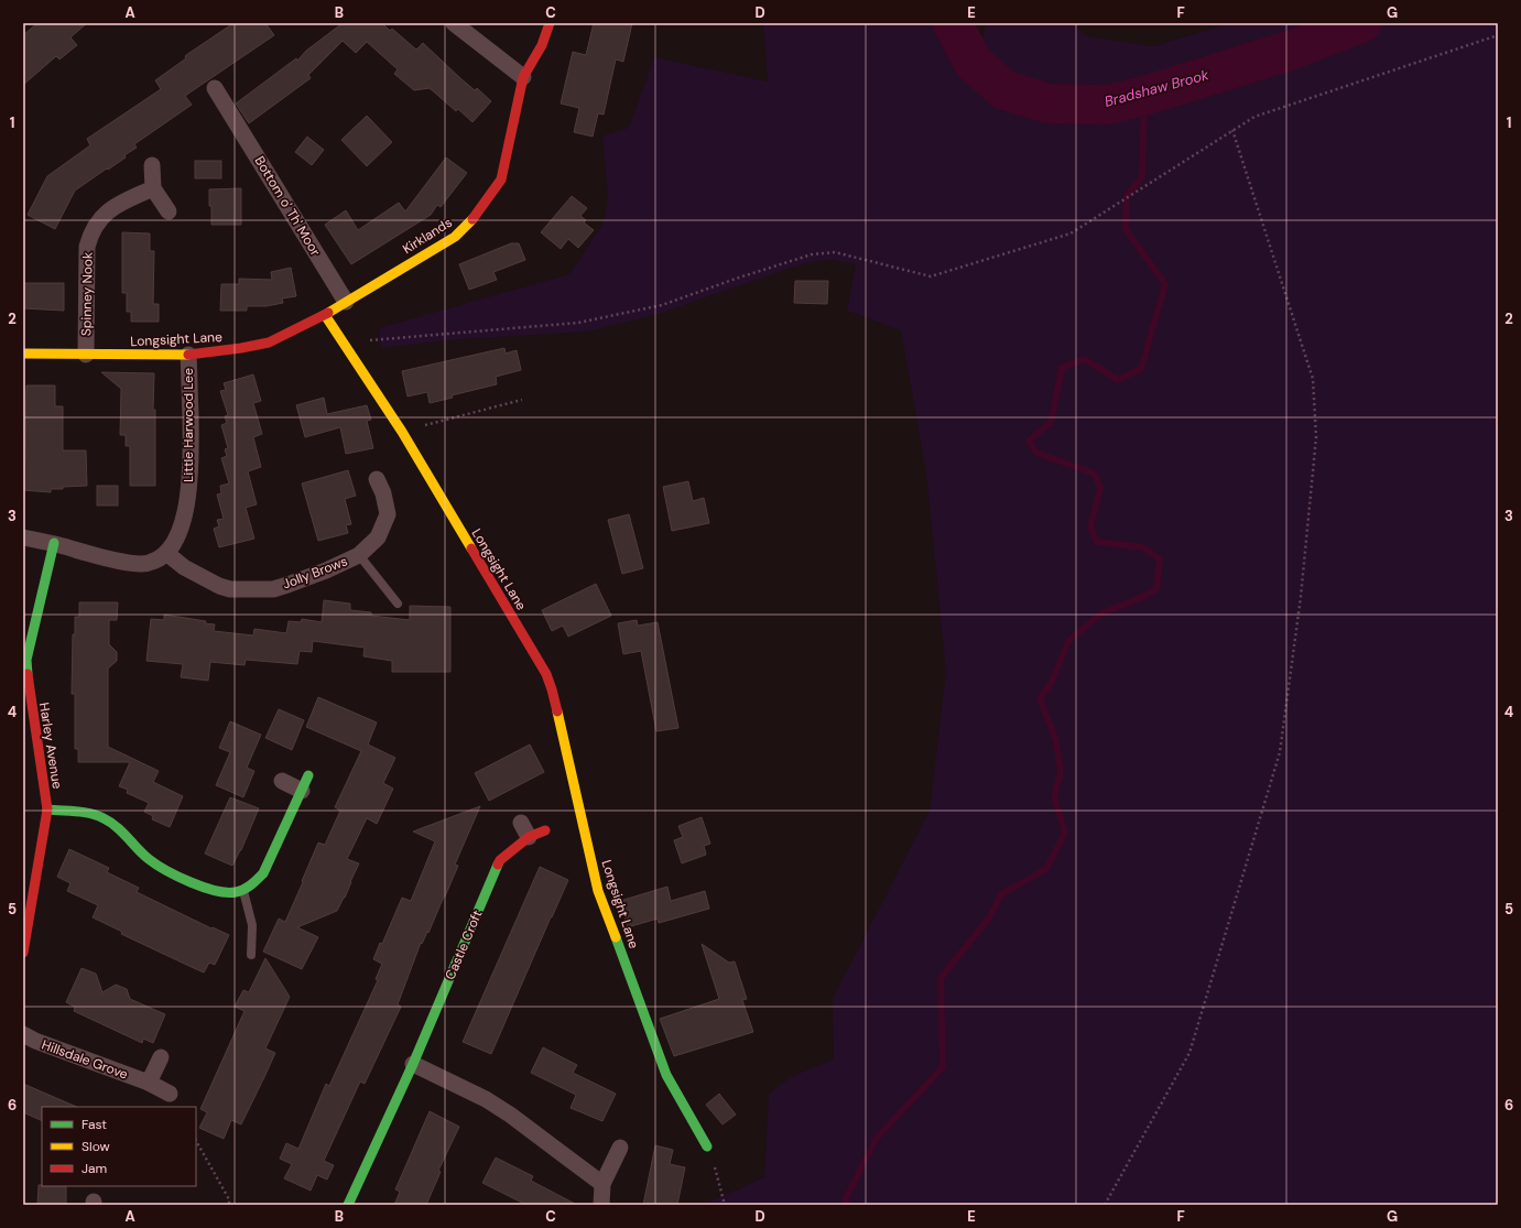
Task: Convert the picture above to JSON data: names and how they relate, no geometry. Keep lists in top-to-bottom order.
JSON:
{
  "streets": {
    "street": [
      "Bottom o' Th' Moor",
      "Kirklands",
      "Spinney Nook",
      "Longsight Lane",
      "Little Harwood Lee",
      "Jolly Brows",
      "Harley Avenue",
      "Castle Croft",
      "Hillsdale Grove"
    ]
  },
  "crossings": [
    ["Bottom o' Th' Moor", "Kirklands"],
    ["Kirklands", "Longsight Lane"],
    ["Spinney Nook", "Longsight Lane"],
    ["Longsight Lane", "Little Harwood Lee"],
    ["Little Harwood Lee", "Jolly Brows"]
  ],
  "water": ["Bradshaw Brook"],
  "legend": ["Fast", "Slow", "Jam"],
  "grid": {
    "columns": [
      "A",
      "B",
      "C",
      "D",
      "E",
      "F",
      "G"
    ],
    "rows": [
      "1",
      "2",
      "3",
      "4",
      "5",
      "6"
    ]
  }
}
